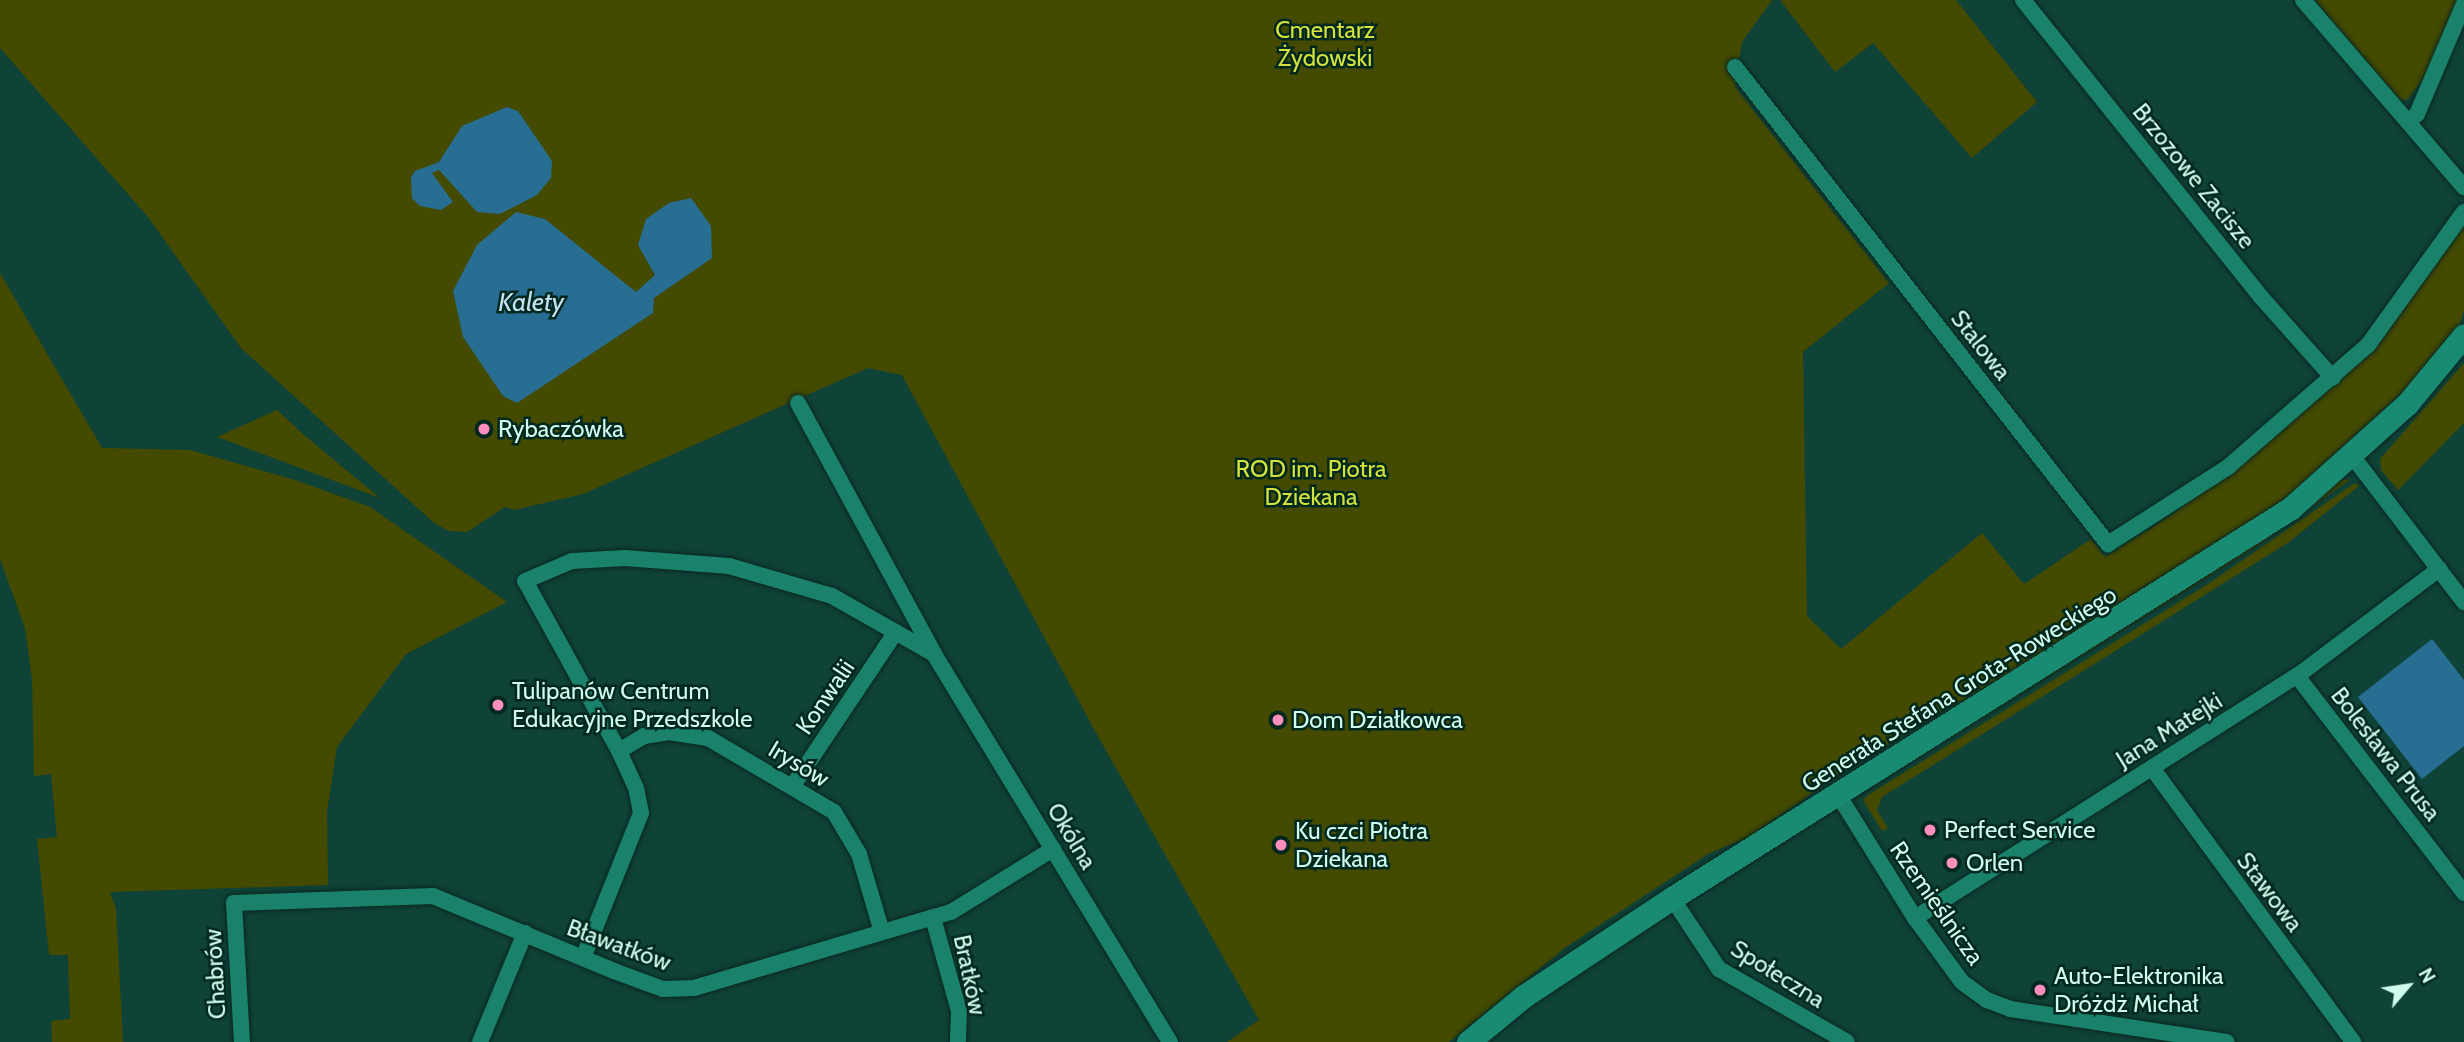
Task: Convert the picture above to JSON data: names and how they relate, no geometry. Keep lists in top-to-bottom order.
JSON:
{
  "streets": {
    "street": [
      "Brzozowe Zacisze",
      "Stalowa",
      "Generała Stefana Grota-Roweckiego",
      "Konwalii",
      "Jana Matejki",
      "Bolesława Prusa",
      "Irysów",
      "Okólna",
      "Stawowa",
      "Rzemieślnicza",
      "Bławatków",
      "Chabrów",
      "Społeczna",
      "Bratków"
    ]
  },
  "crossings": [
    ["Brzozowe Zacisze", "Stalowa"],
    ["Generała Stefana Grota-Roweckiego", "Rzemieślnicza"],
    ["Generała Stefana Grota-Roweckiego", "Społeczna"],
    ["Konwalii", "Irysów"],
    ["Jana Matejki", "Bolesława Prusa"],
    ["Jana Matejki", "Stawowa"],
    ["Jana Matejki", "Rzemieślnicza"],
    ["Irysów", "Bławatków"],
    ["Okólna", "Bławatków"],
    ["Bławatków", "Chabrów"],
    ["Bławatków", "Bratków"]
  ],
  "water": ["Kalety"],
  "parks": ["Cmentarz Żydowski", "ROD im. Piotra Dziekana"],
  "places": [
    "Rybaczówka",
    "Tulipanów Centrum Edukacyjne Przedszkole",
    "Dom Działkowca",
    "Perfect Service",
    "Ku czci Piotra Dziekana",
    "Orlen",
    "Auto-Elektronika Dróżdż Michał"
  ],
  "north": "top right"
}
